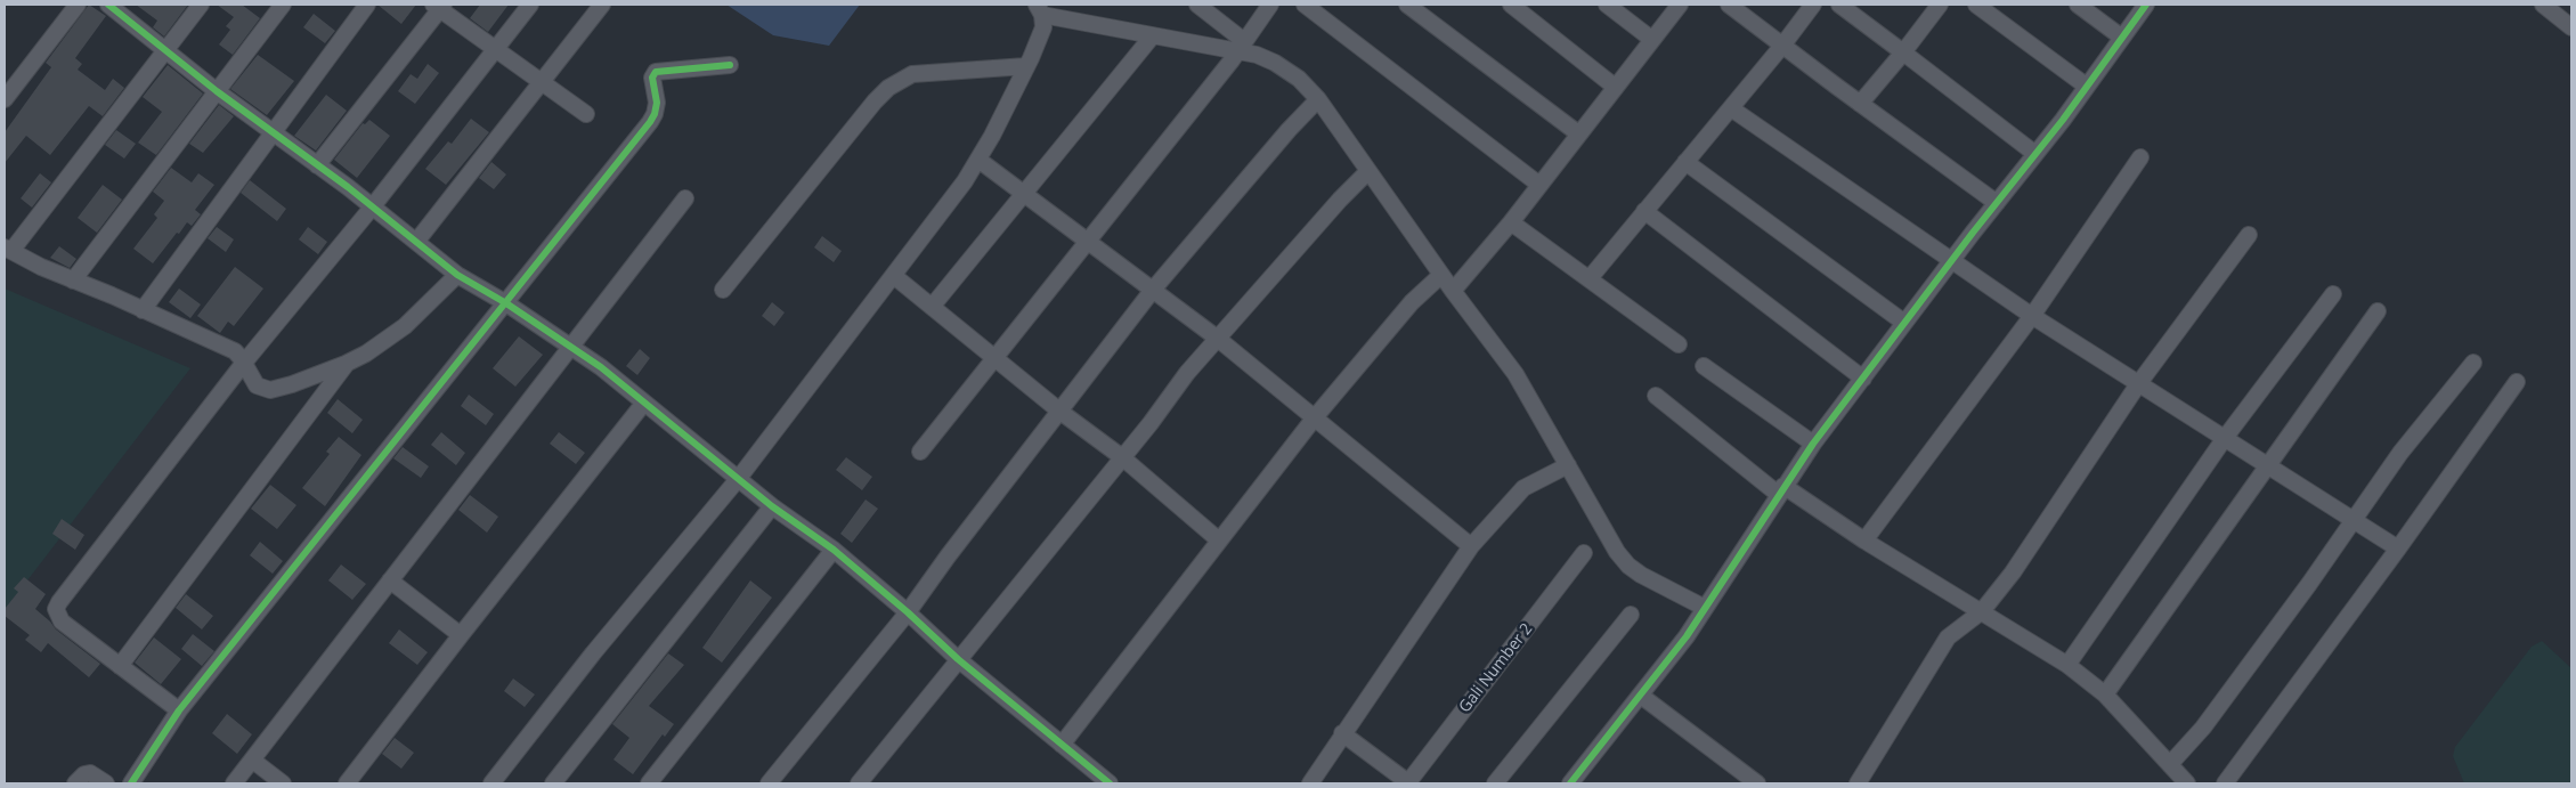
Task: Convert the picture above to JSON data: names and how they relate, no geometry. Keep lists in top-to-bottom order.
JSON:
{
  "streets": {
    "street": ["Gali Number 2"]
  }
}
